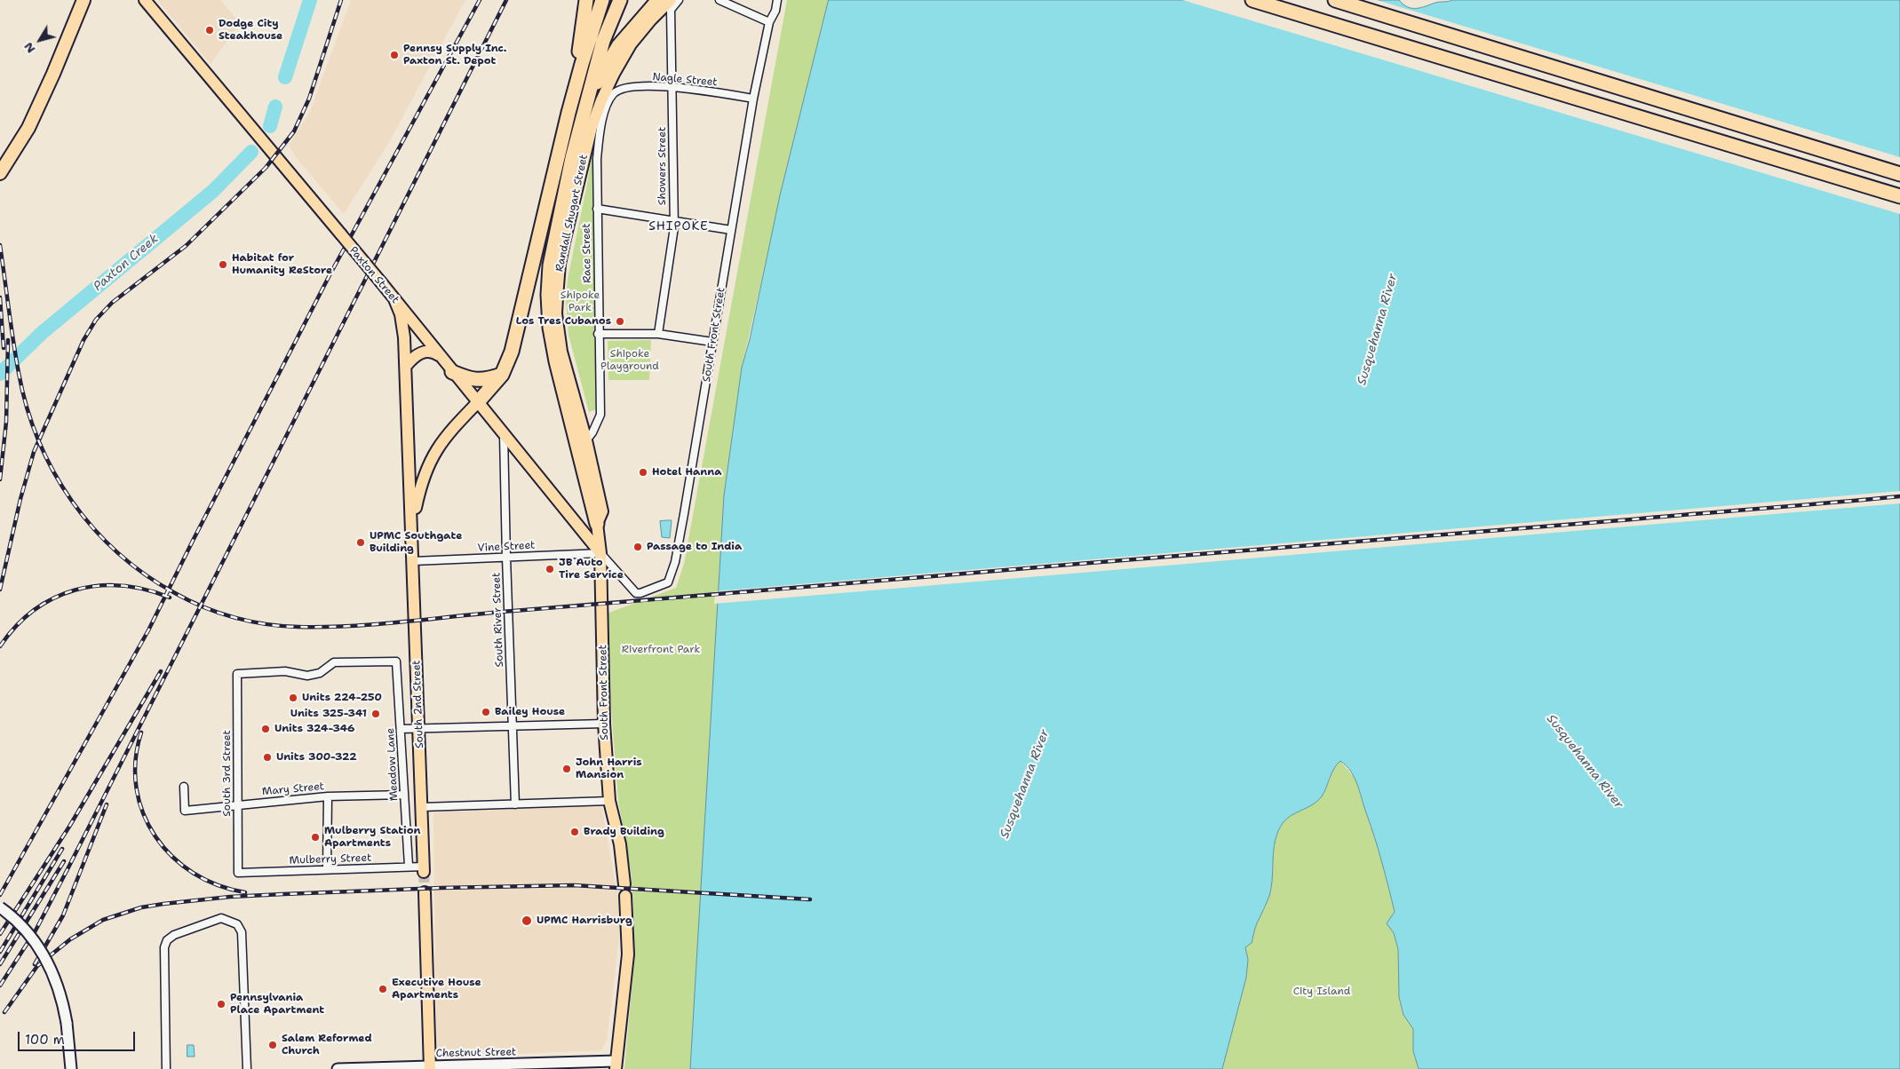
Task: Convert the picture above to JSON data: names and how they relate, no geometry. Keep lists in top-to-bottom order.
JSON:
{
  "streets": {
    "main road": [
      "Randall Shugart Street",
      "Paxton Street",
      "South Front Street",
      "South 2nd Street",
      "Chestnut Street"
    ],
    "street": [
      "Nagle Street",
      "Showers Street",
      "Race Street",
      "Vine Street",
      "South River Street",
      "Meadow Lane",
      "South 3rd Street",
      "Mary Street",
      "Mulberry Street"
    ]
  },
  "crossings": [
    ["Nagle Street", "Showers Street"],
    ["Nagle Street", "Race Street"],
    ["Nagle Street", "South Front Street"],
    ["Randall Shugart Street", "Race Street"],
    ["Randall Shugart Street", "South Front Street"],
    ["Paxton Street", "South Front Street"],
    ["Paxton Street", "Vine Street"],
    ["Paxton Street", "South River Street"],
    ["Paxton Street", "South 2nd Street"],
    ["South Front Street", "Vine Street"],
    ["Vine Street", "South River Street"],
    ["Vine Street", "South 2nd Street"],
    ["South 2nd Street", "Mulberry Street"],
    ["Meadow Lane", "South 3rd Street"],
    ["Meadow Lane", "Mary Street"],
    ["Meadow Lane", "Mulberry Street"],
    ["South 3rd Street", "Mary Street"],
    ["South 3rd Street", "Mulberry Street"]
  ],
  "districts": ["SHIPOKE"],
  "water": ["Paxton Creek", "Susquehanna River"],
  "parks": [
    "Shipoke Park",
    "Shipoke Playground",
    "Riverfront Park",
    "City Island"
  ],
  "places": [
    "Dodge City Steakhouse",
    "Pennsy Supply Inc. Paxton St. Depot",
    "Habitat for Humanity ReStore",
    "Los Tres Cubanos",
    "Hotel Hanna",
    "UPMC Southgate Building",
    "Passage to India",
    "JB Auto Tire Service",
    "Units 224-250",
    "Bailey House",
    "Units 325-341",
    "Units 324-346",
    "Units 300-322",
    "John Harris Mansion",
    "Brady Building",
    "Mulberry Station Apartments",
    "UPMC Harrisburg",
    "Executive House Apartments",
    "Pennsylvania Place Apartment",
    "Salem Reformed Church"
  ],
  "scale_bar": "100 m",
  "north": "bottom left"
}
